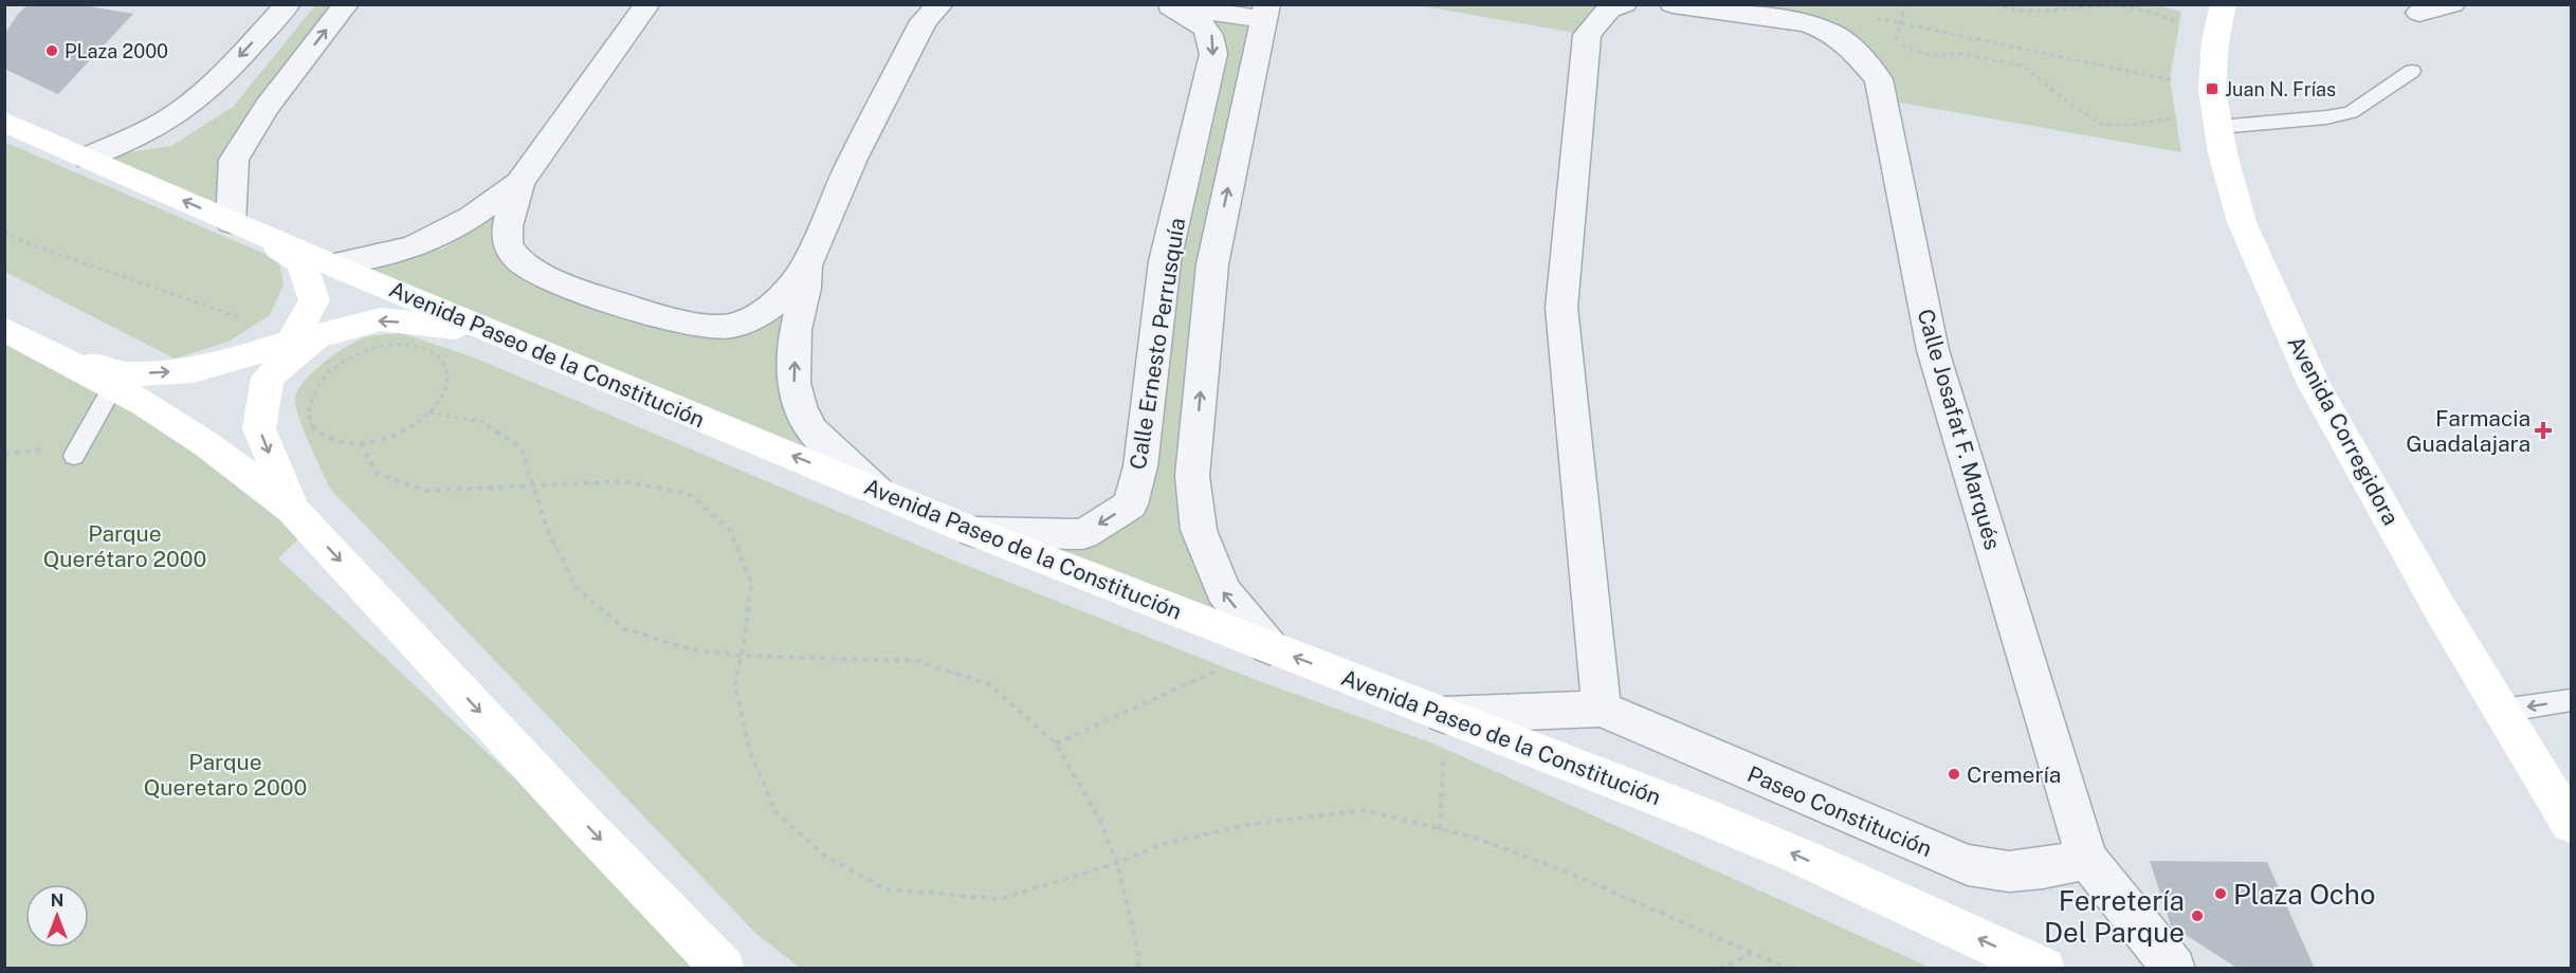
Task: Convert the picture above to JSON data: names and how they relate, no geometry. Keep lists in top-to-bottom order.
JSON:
{
  "streets": {
    "street": [
      "Calle Ernesto Perrusquía",
      "Avenida Paseo de la Constitución",
      "Calle Josafat F. Marqués",
      "Avenida Corregidora",
      "Paseo Constitución"
    ]
  },
  "crossings": [
    ["Calle Ernesto Perrusquía", "Avenida Paseo de la Constitución"],
    ["Calle Josafat F. Marqués", "Paseo Constitución"]
  ],
  "one_way": ["Avenida Paseo de la Constitución"],
  "parks": ["Parque Querétaro 2000", "Parque Queretaro 2000"],
  "places": {
    "other": [
      "PLaza 2000",
      "Cremería",
      "Plaza Ocho",
      "Ferretería Del Parque"
    ],
    "transit": ["Juan N. Frías"],
    "health": ["Farmacia Guadalajara"]
  },
  "north": "top"
}
